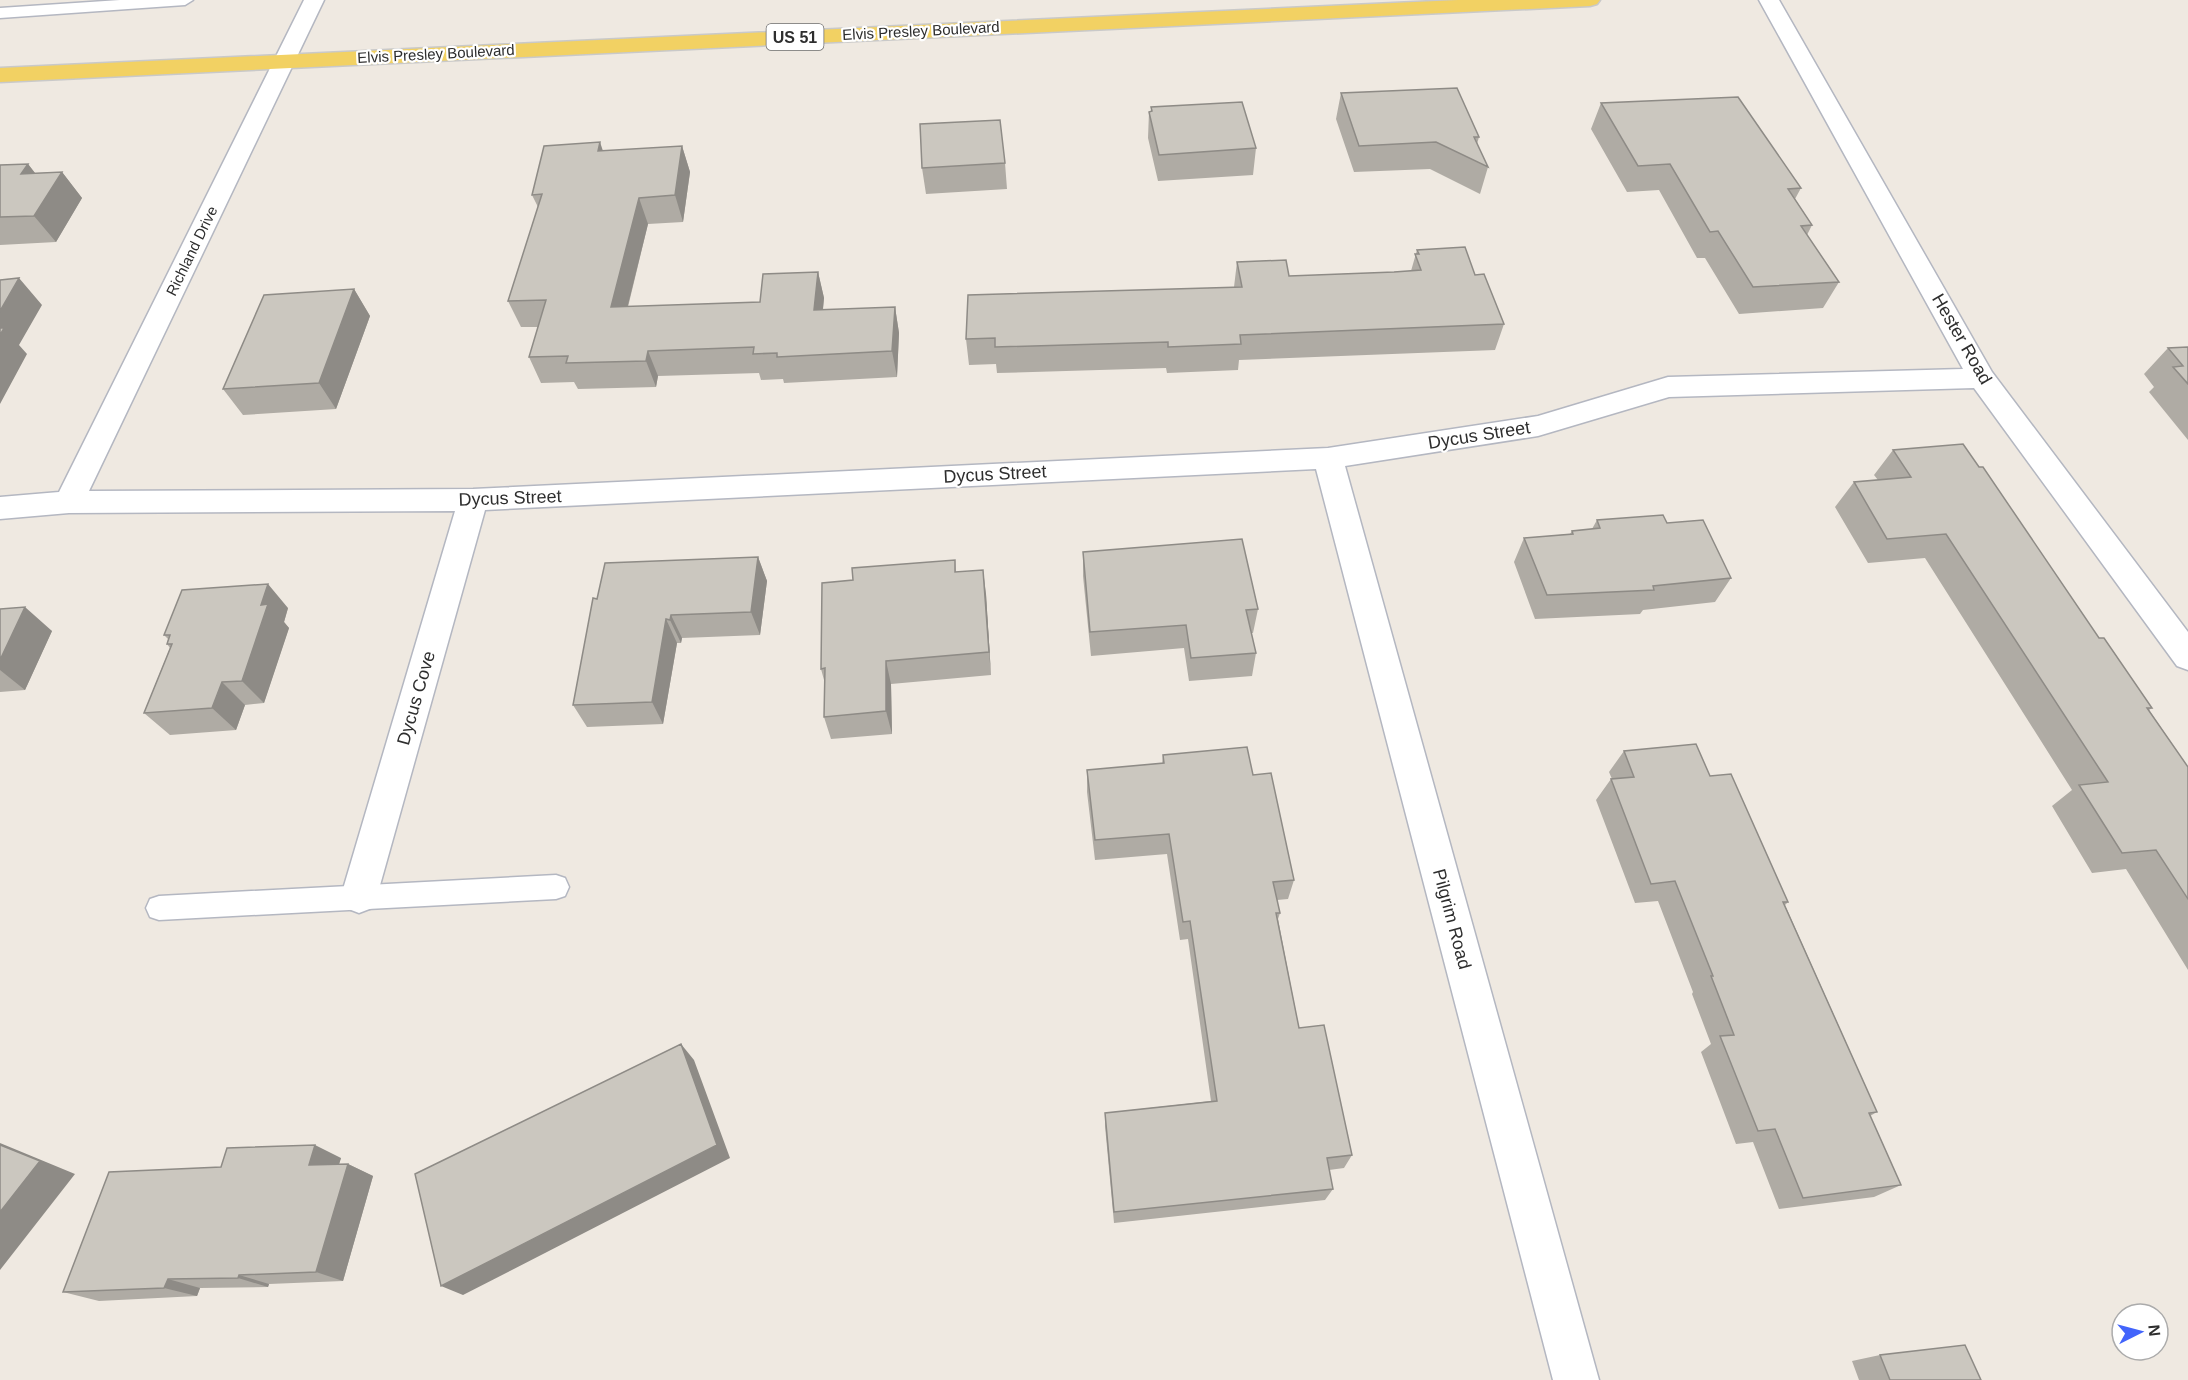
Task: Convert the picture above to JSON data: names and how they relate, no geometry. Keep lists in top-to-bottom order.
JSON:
{
  "streets": {
    "main road": ["Elvis Presley Boulevard", "US 51"],
    "street": [
      "Richland Drive",
      "Hester Road",
      "Dycus Street",
      "Dycus Cove",
      "Pilgrim Road"
    ]
  },
  "crossings": [
    ["Elvis Presley Boulevard", "Richland Drive"],
    ["Richland Drive", "Dycus Street"],
    ["Hester Road", "Dycus Street"],
    ["Dycus Street", "Dycus Cove"],
    ["Dycus Street", "Pilgrim Road"]
  ],
  "north": "right"
}
